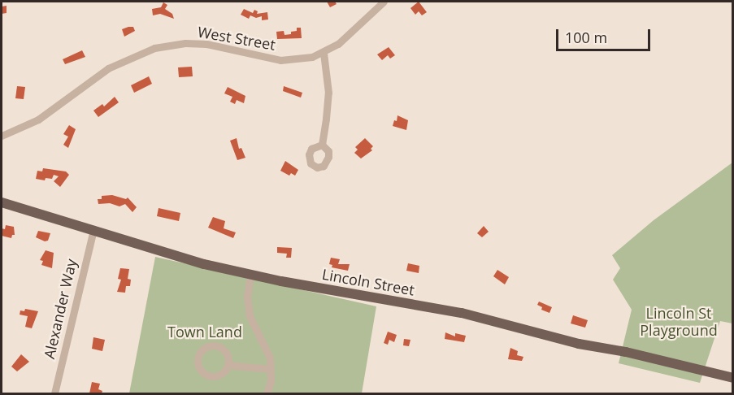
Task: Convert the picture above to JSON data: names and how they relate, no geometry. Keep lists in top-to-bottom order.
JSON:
{
  "streets": {
    "main road": ["Lincoln Street"],
    "street": ["West Street", "Alexander Way"]
  },
  "crossings": [
    ["Lincoln Street", "Alexander Way"]
  ],
  "parks": ["Lincoln St Playground", "Town Land"],
  "scale_bar": "100 m"
}
